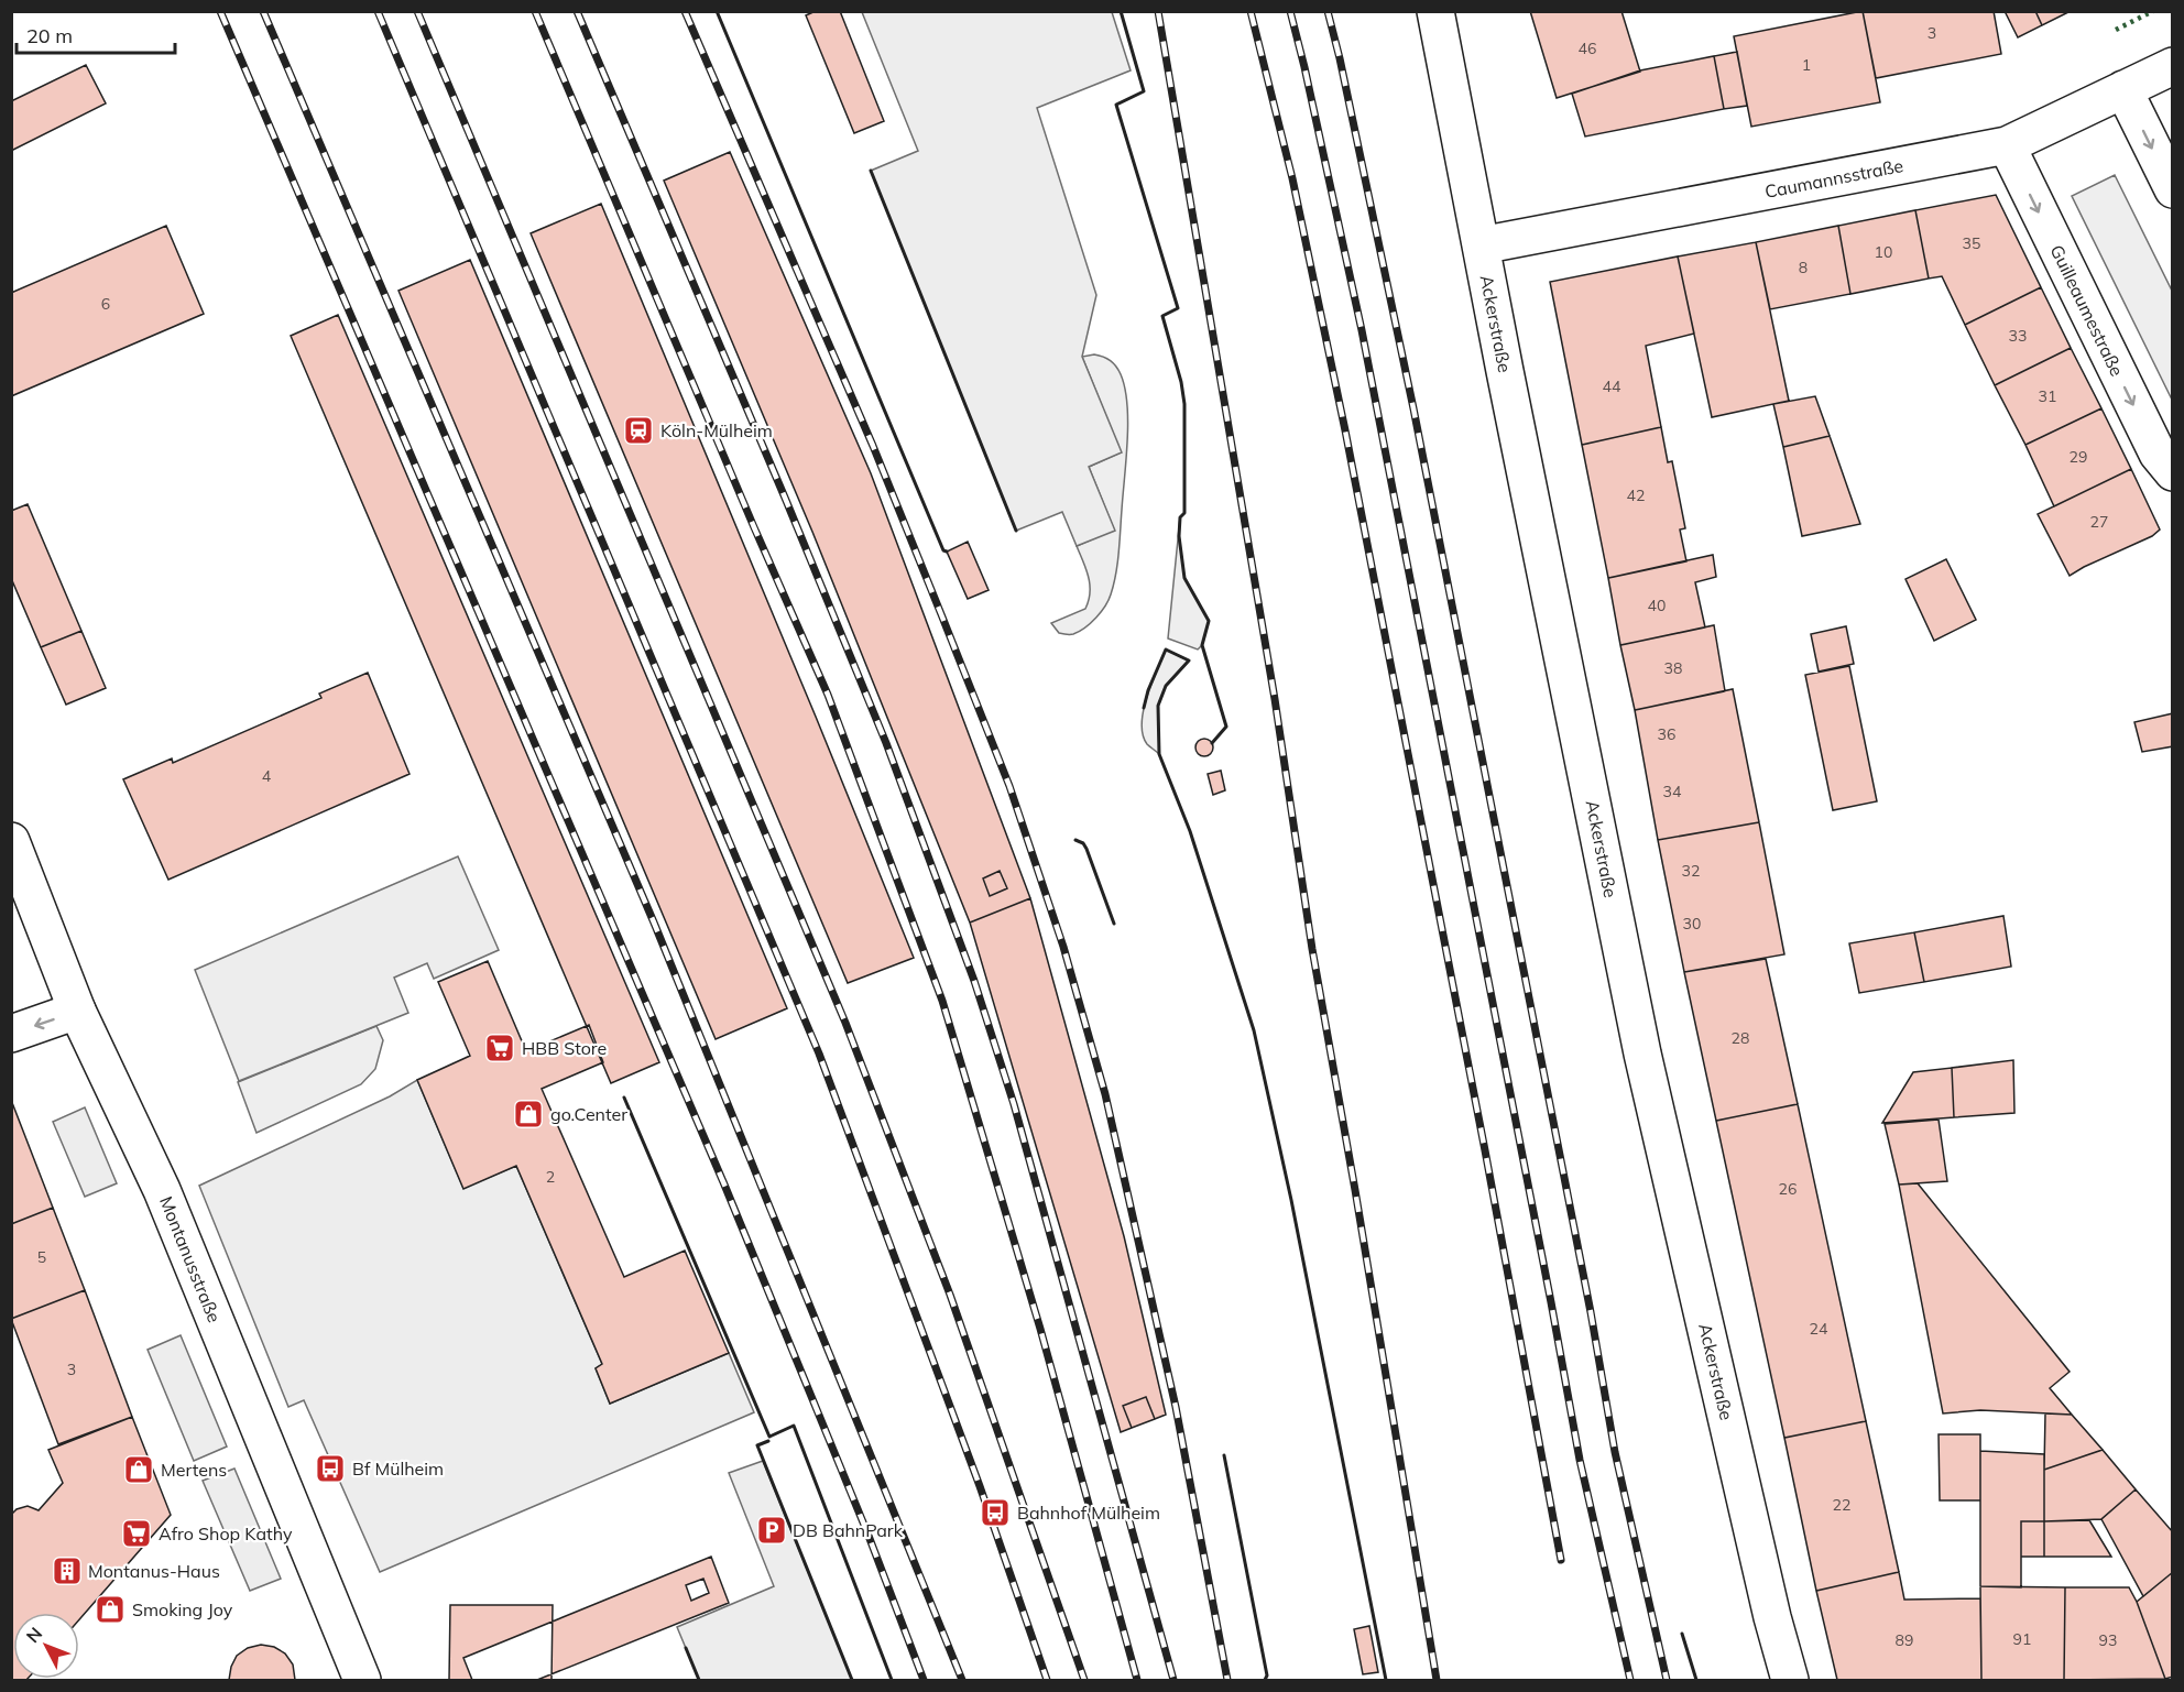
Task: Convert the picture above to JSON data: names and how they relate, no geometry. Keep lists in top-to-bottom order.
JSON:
{
  "streets": {
    "street": [
      "Caumannsstraße",
      "Guilleaumestraße",
      "Ackerstraße",
      "Montanusstraße"
    ]
  },
  "crossings": [
    ["Caumannsstraße", "Guilleaumestraße"],
    ["Caumannsstraße", "Ackerstraße"]
  ],
  "places": {
    "station": ["Köln-Mülheim"],
    "supermarket": ["HBB Store", "Afro Shop Kathy"],
    "shop": ["go.Center", "Mertens", "Smoking Joy"],
    "bus stop": ["Bf Mülheim", "Bahnhof Mülheim"],
    "parking": ["DB BahnPark"],
    "building": ["Montanus-Haus"]
  },
  "house_numbers": [
    "3",
    "46",
    "1",
    "35",
    "10",
    "8",
    "6",
    "33",
    "44",
    "31",
    "29",
    "42",
    "27",
    "40",
    "38",
    "36",
    "4",
    "34",
    "32",
    "30",
    "28",
    "2",
    "26",
    "5",
    "24",
    "3",
    "22",
    "91",
    "89",
    "93"
  ],
  "scale_bar": "20 m",
  "north": "top left"
}
